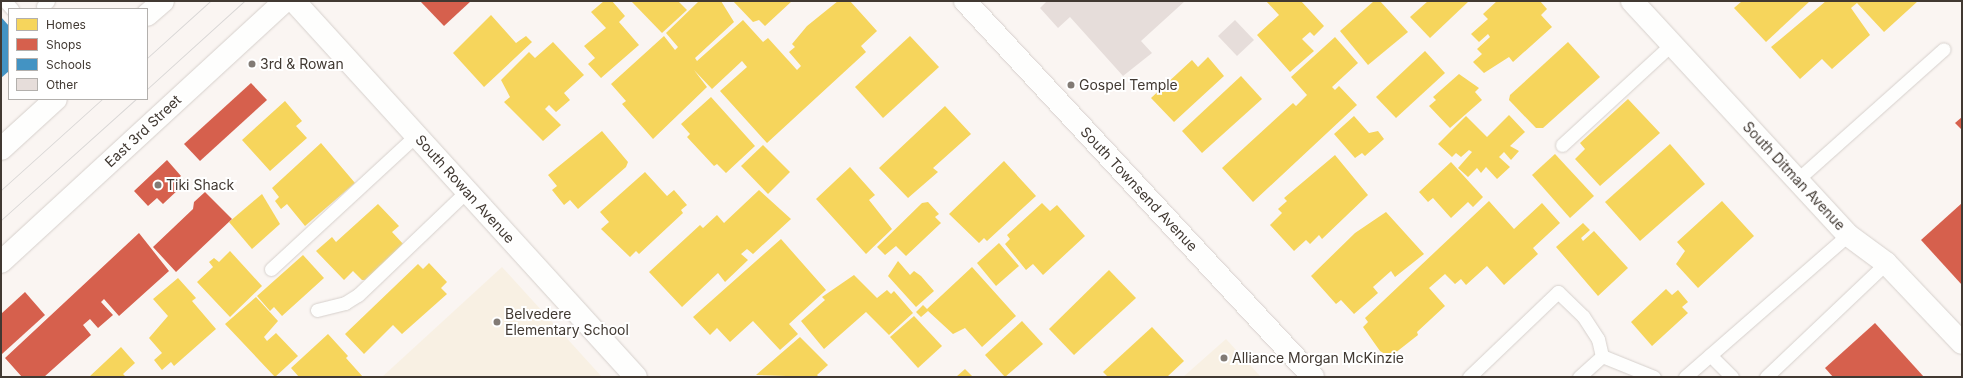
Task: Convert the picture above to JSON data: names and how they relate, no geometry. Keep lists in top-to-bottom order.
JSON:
{
  "streets": {
    "street": [
      "East 3rd Street",
      "South Ditman Avenue",
      "South Rowan Avenue",
      "South Townsend Avenue"
    ]
  },
  "places": [
    "3rd & Rowan",
    "Gospel Temple",
    "Tiki Shack",
    "Belvedere Elementary School",
    "Alliance Morgan McKinzie"
  ],
  "legend": [
    "Homes",
    "Shops",
    "Schools",
    "Other"
  ]
}
